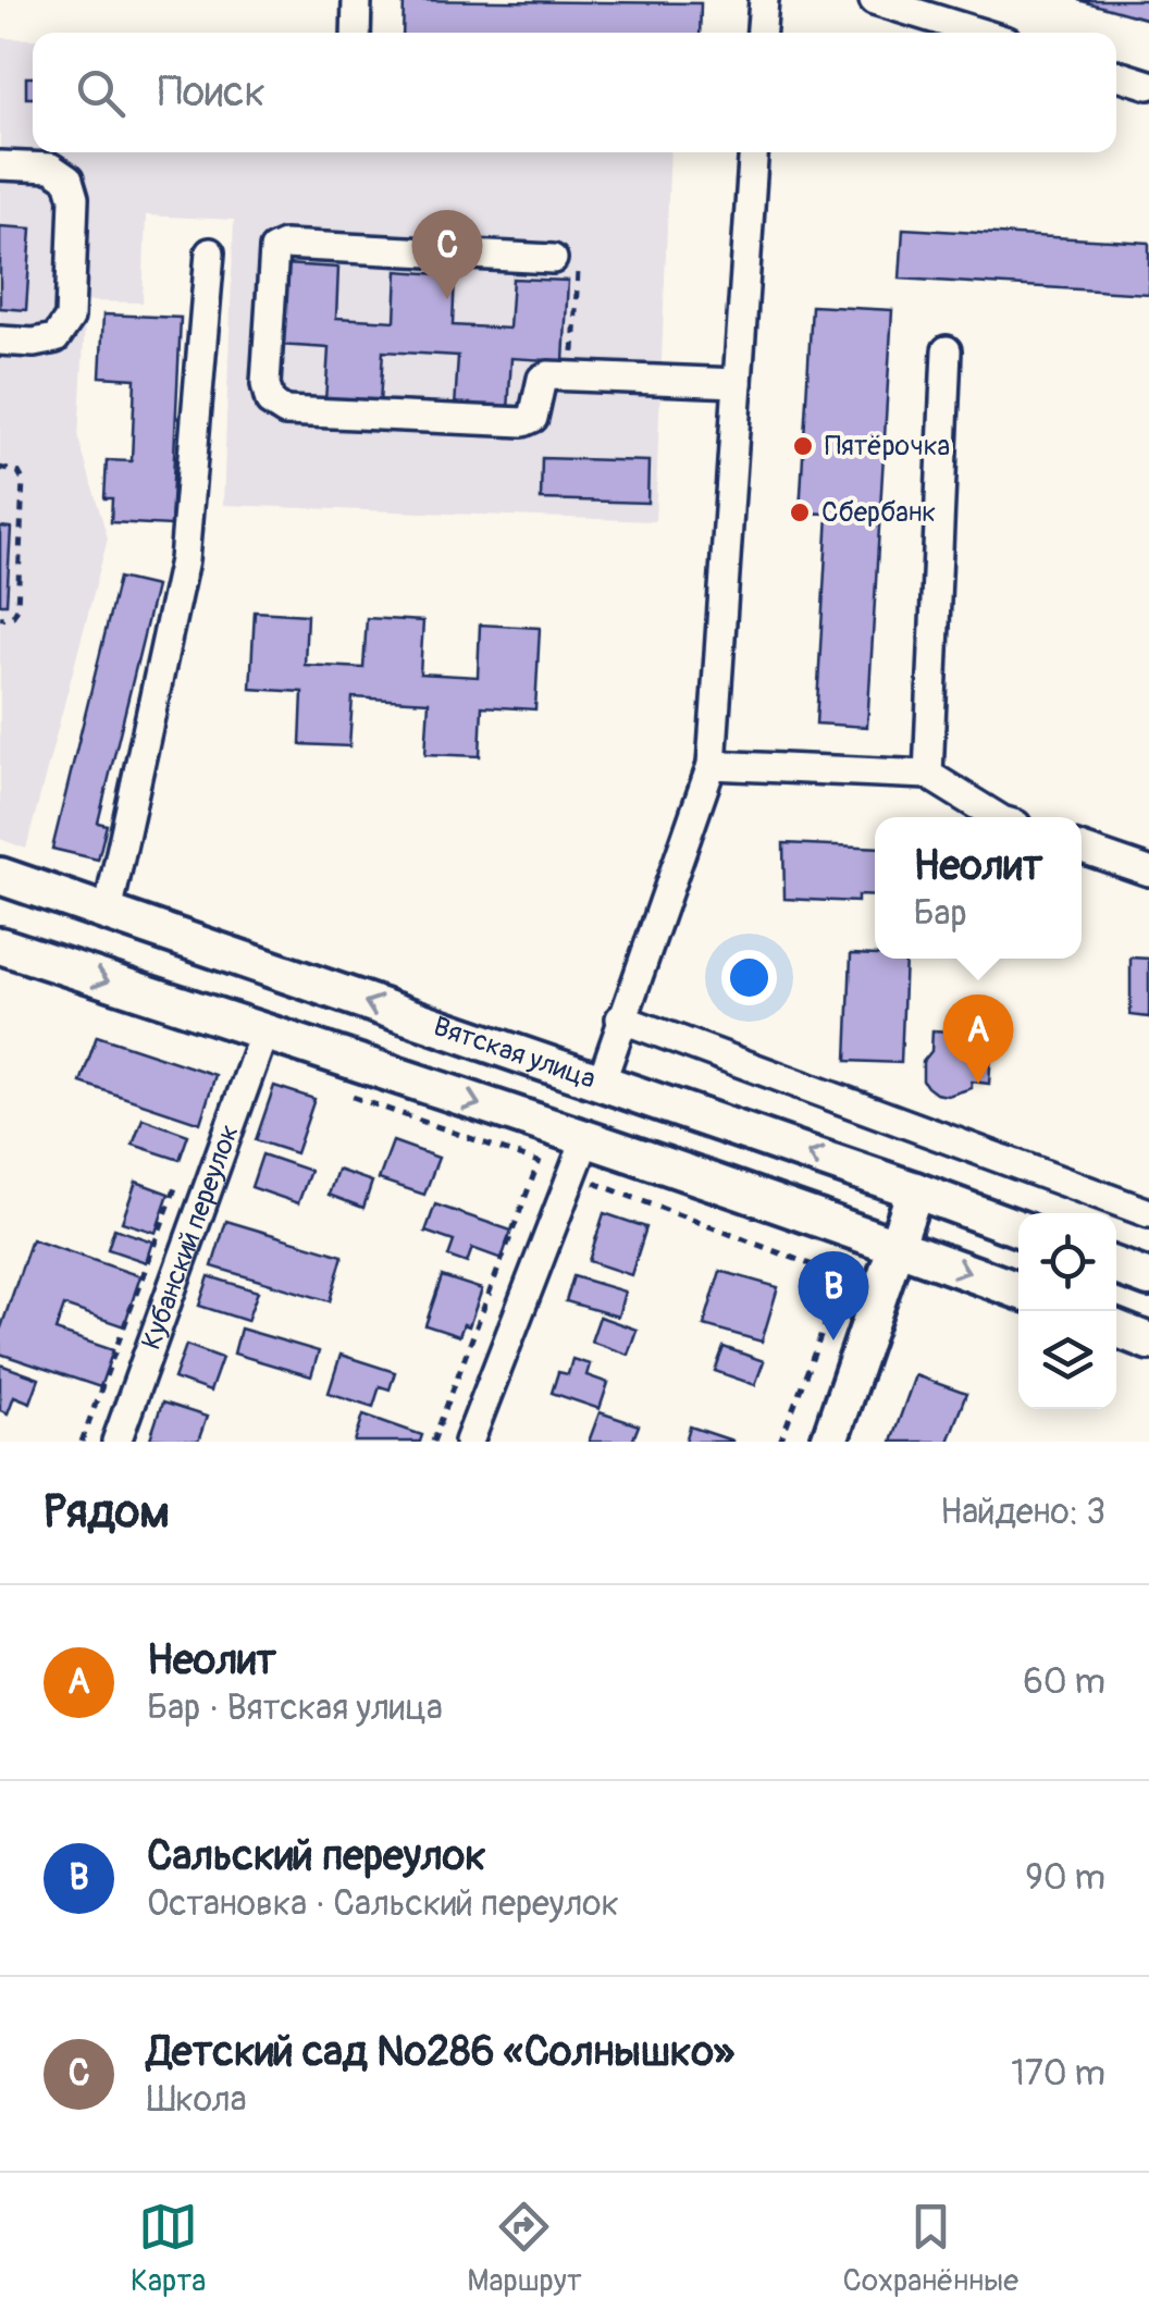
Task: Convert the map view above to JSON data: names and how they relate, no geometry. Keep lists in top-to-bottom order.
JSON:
{
  "streets": {
    "main road": ["Вятская улица"],
    "street": ["Кубанский переулок"]
  },
  "places": ["Пятёрочка", "Сбербанк"],
  "page": {
    "search": "Поиск",
    "pins": ["C", "A", "B"],
    "popup": ["Неолит", "Бар"],
    "heading": ["Рядом", "Найдено: 3"],
    "list": [
      {
        "mark": "A",
        "name": "Неолит",
        "note": "Бар · Вятская улица",
        "value": "60 m"
      },
      {
        "mark": "B",
        "name": "Сальский переулок",
        "note": "Остановка · Сальский переулок",
        "value": "90 m"
      },
      {
        "mark": "C",
        "name": "Детский сад №286 «Солнышко»",
        "note": "Школа",
        "value": "170 m"
      }
    ],
    "nav": ["Карта", "Маршрут", "Сохранённые"]
  }
}
